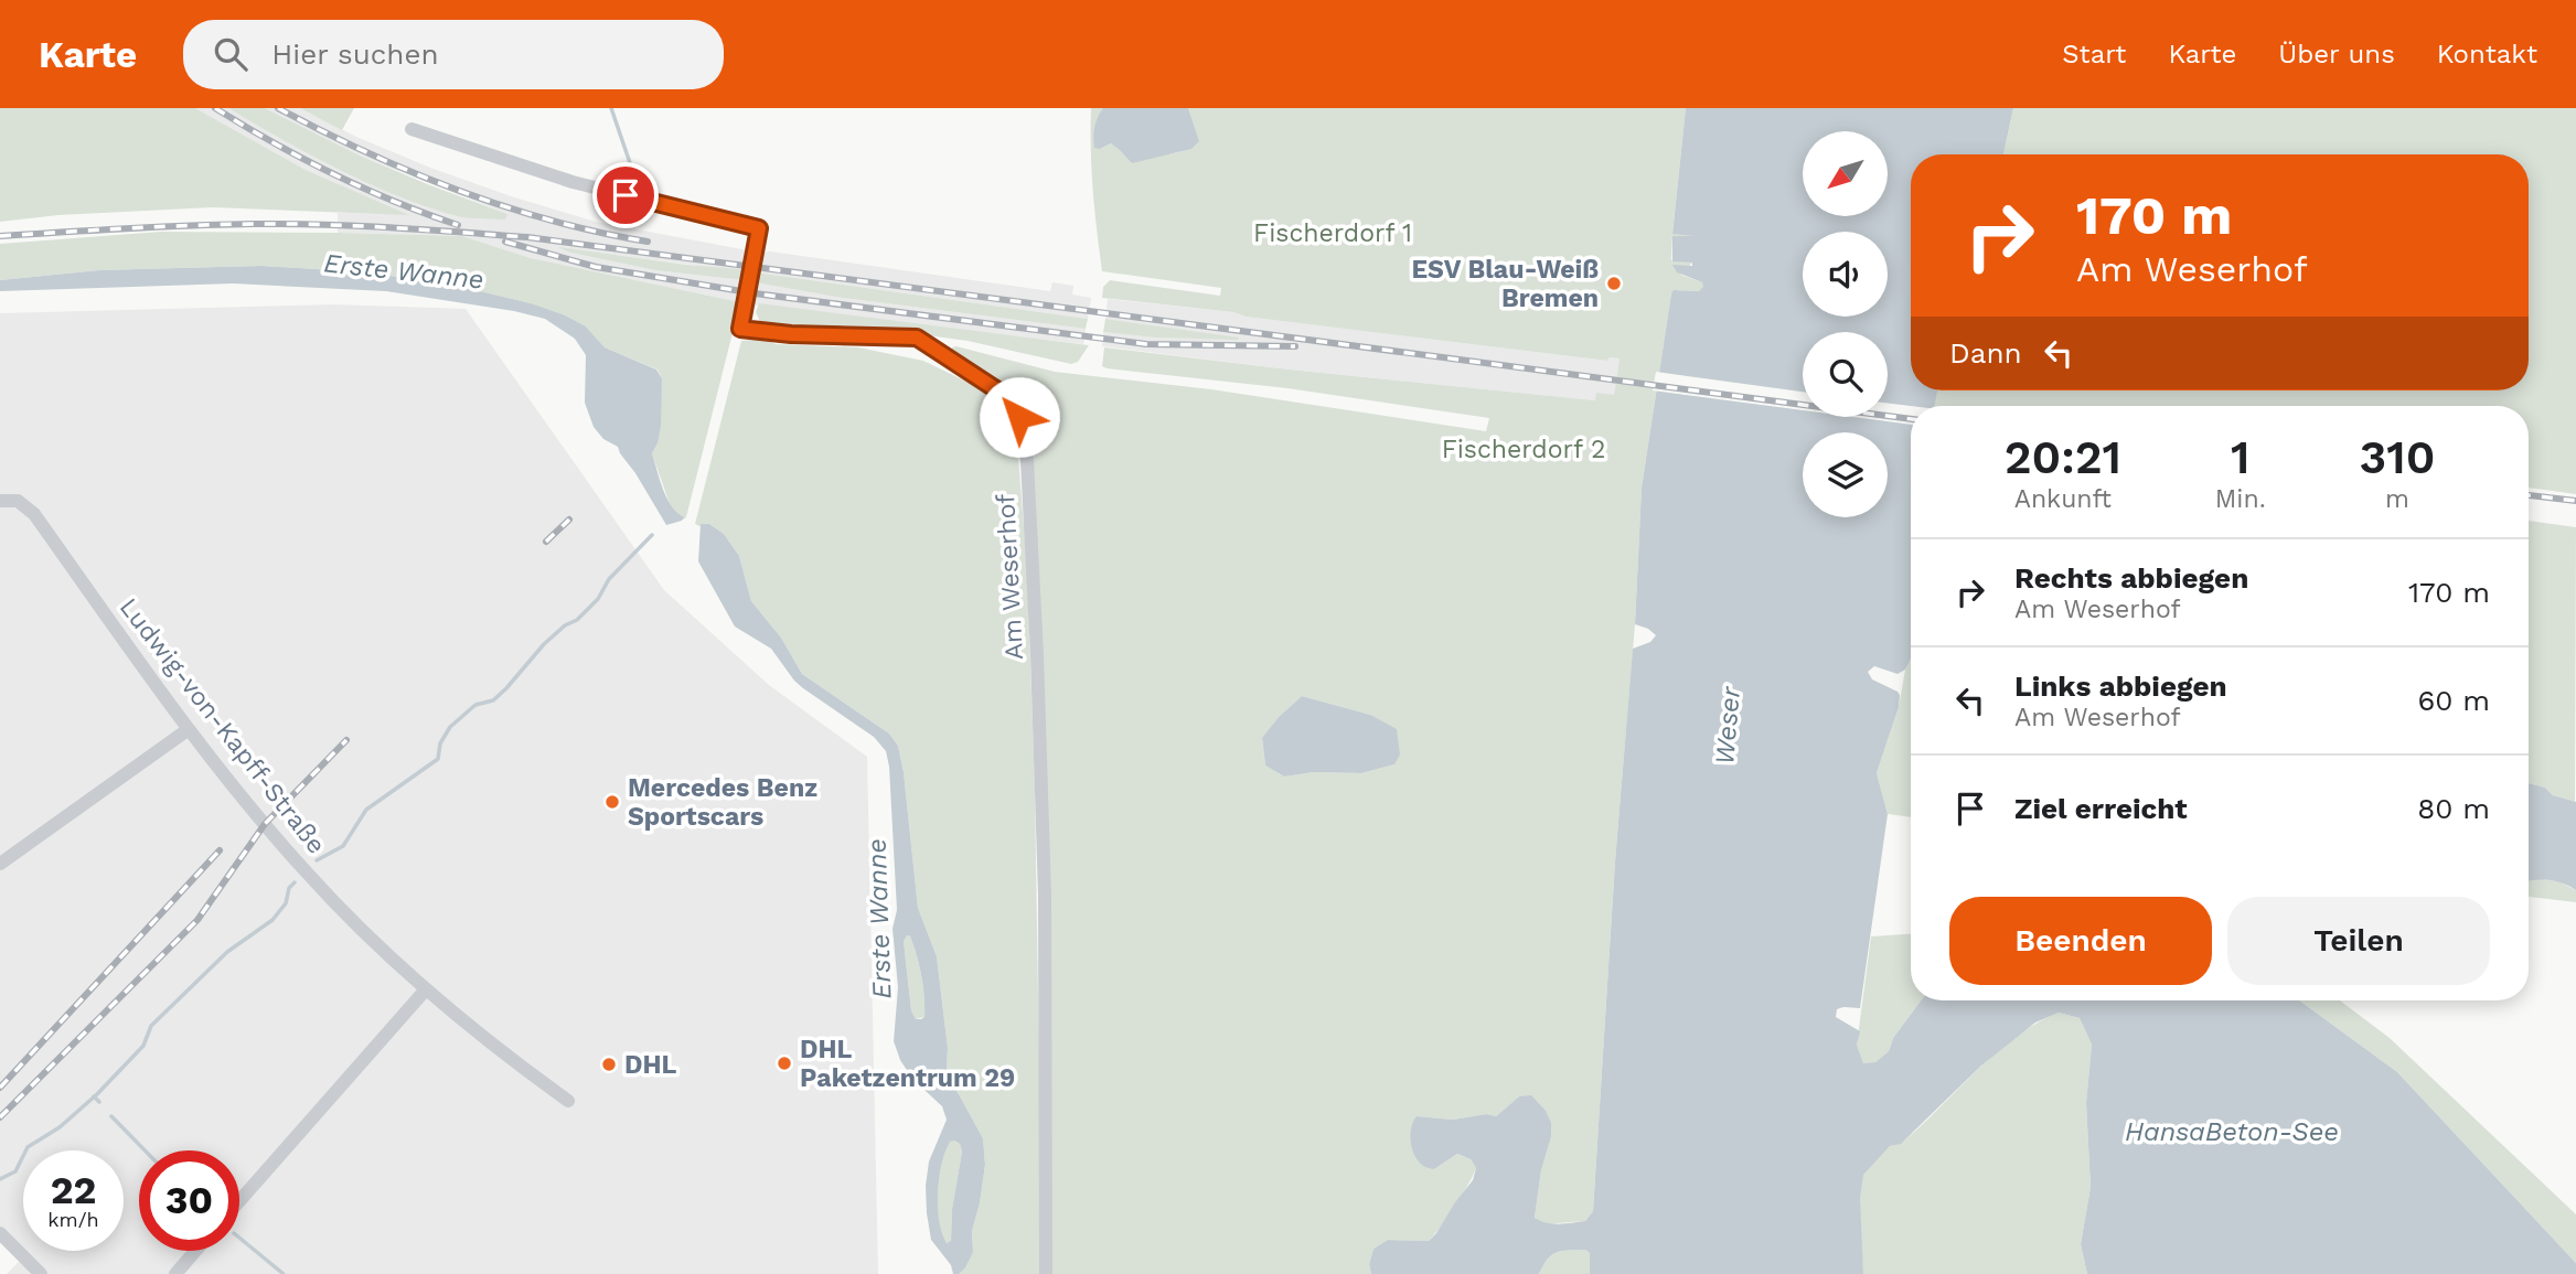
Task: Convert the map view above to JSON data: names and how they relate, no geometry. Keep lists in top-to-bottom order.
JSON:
{
  "streets": {
    "street": ["Am Weserhof", "Ludwig-von-Kapff-Straße"]
  },
  "water": ["Erste Wanne", "Weser", "HansaBeton-See"],
  "parks": ["Fischerdorf 1", "Fischerdorf 2"],
  "places": [
    "ESV Blau-Weiß Bremen",
    "Mercedes Benz Sportscars",
    "DHL Paketzentrum 29",
    "DHL"
  ],
  "north": "bottom left",
  "page": {
    "header": "Karte",
    "search": "Hier suchen",
    "nav": [
      "Start",
      "Karte",
      "Über uns",
      "Kontakt"
    ],
    "turn": ["170 m", "Am Weserhof"],
    "then": "Dann",
    "eta": [
      "20:21",
      "Ankunft",
      "1",
      "Min.",
      "310",
      "m"
    ],
    "list": [
      {
        "name": "Rechts abbiegen",
        "note": "Am Weserhof",
        "value": "170 m"
      },
      {
        "name": "Links abbiegen",
        "note": "Am Weserhof",
        "value": "60 m"
      },
      {
        "name": "Ziel erreicht",
        "value": "80 m"
      }
    ],
    "buttons": ["Beenden", "Teilen"],
    "speed": "22 km/h",
    "limit": "30"
  }
}
